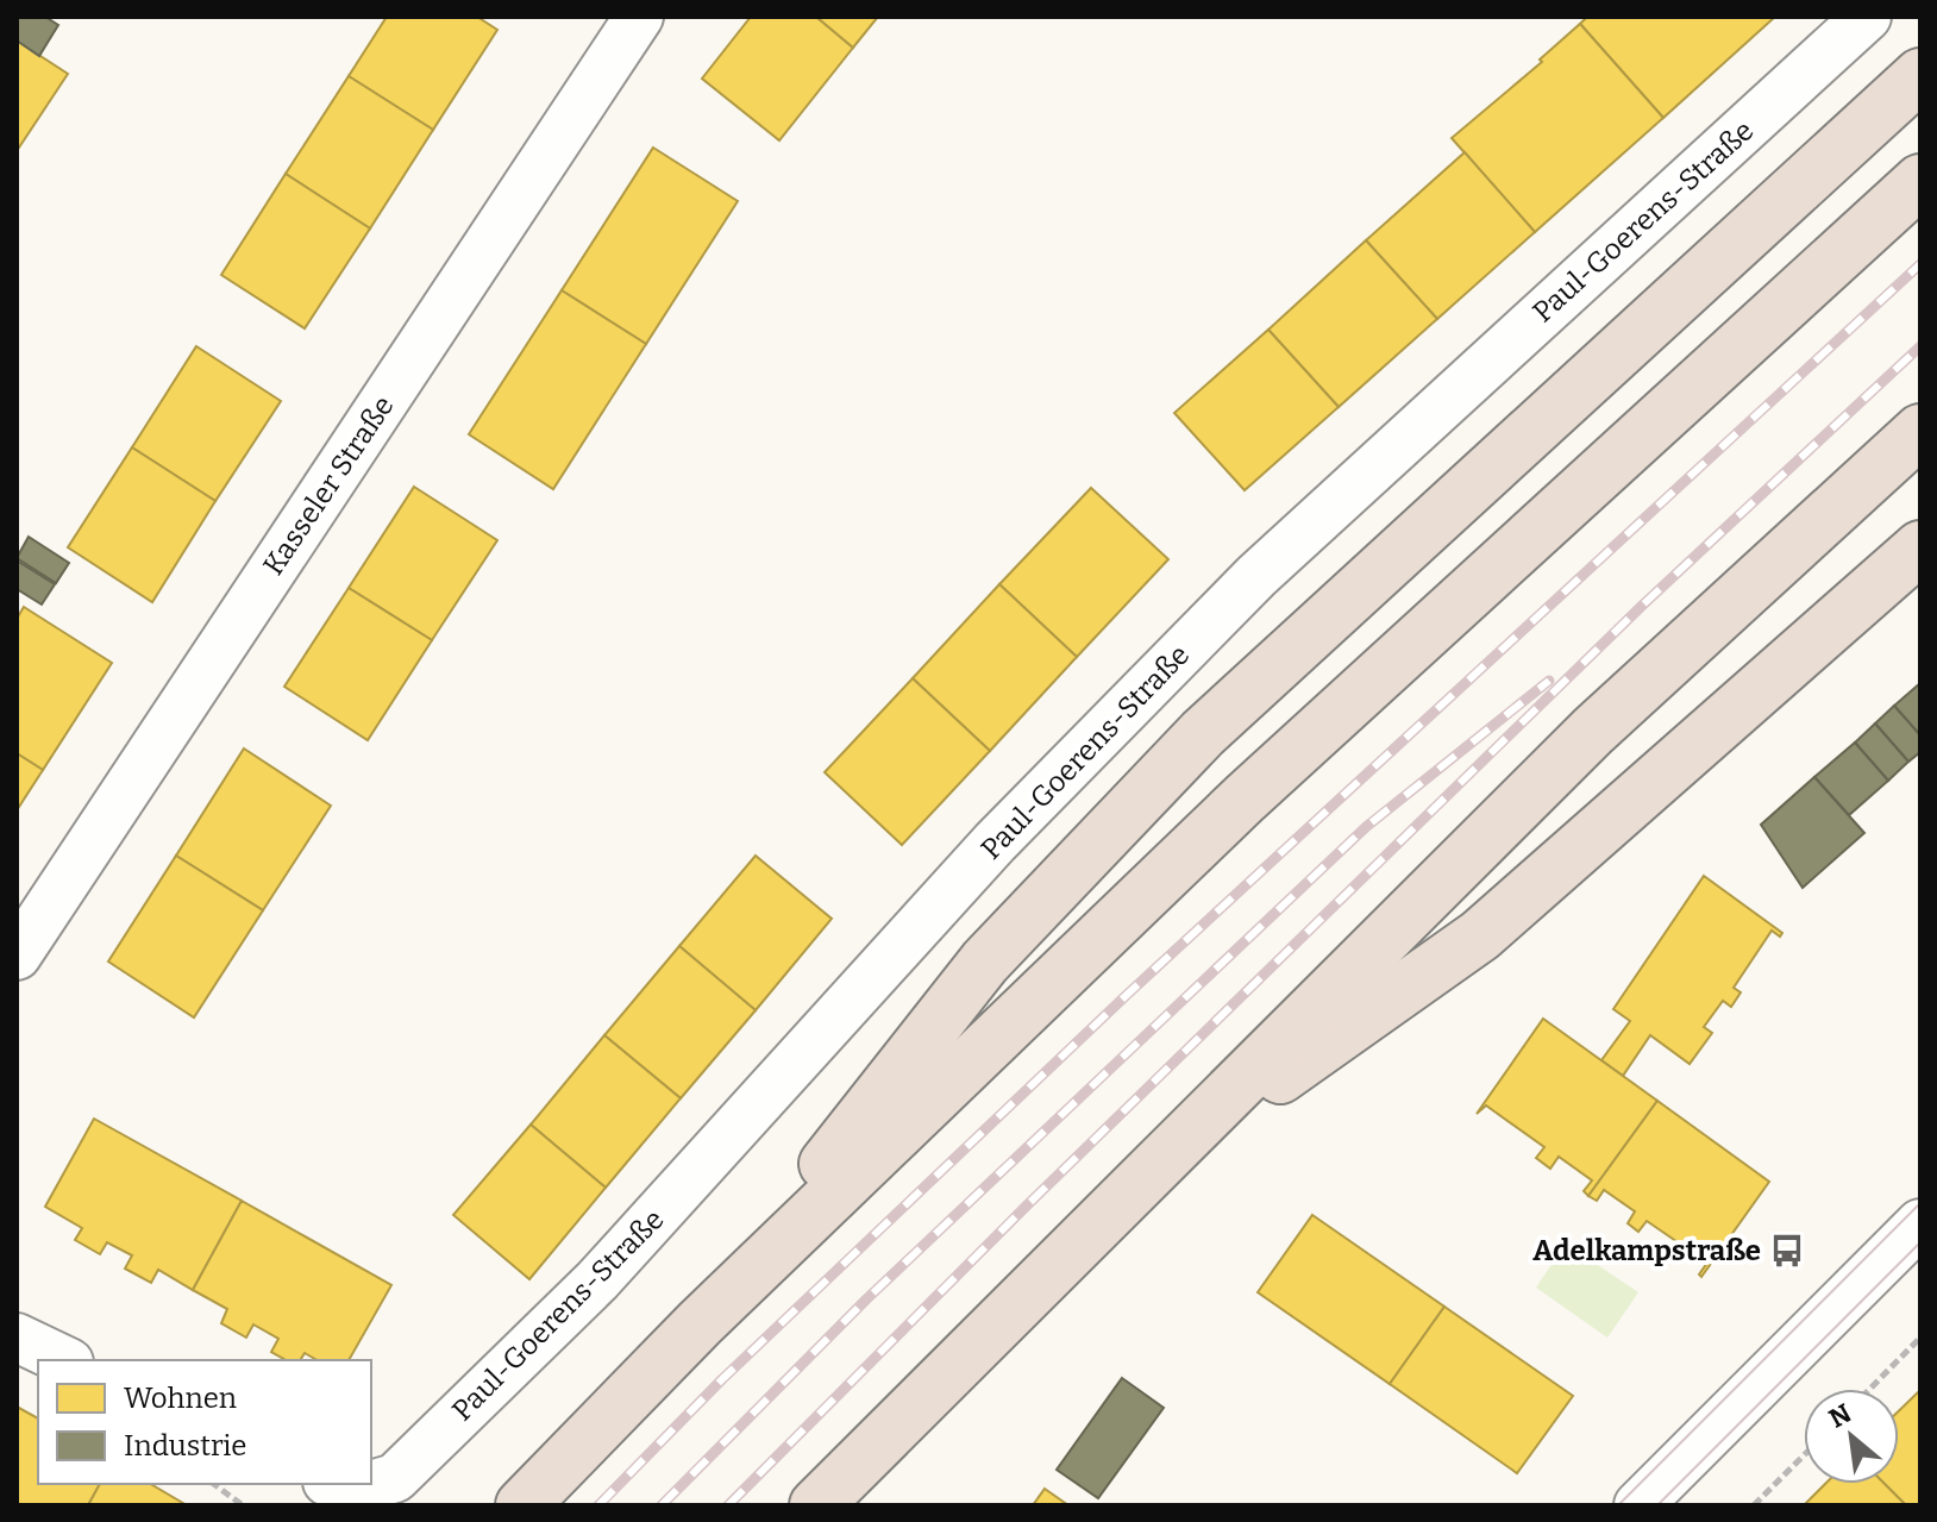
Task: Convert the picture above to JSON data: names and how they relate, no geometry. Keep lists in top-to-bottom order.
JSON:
{
  "streets": {
    "street": ["Paul-Goerens-Straße", "Kasseler Straße"]
  },
  "places": {
    "bus stop": ["Adelkampstraße"]
  },
  "legend": ["Wohnen", "Industrie"],
  "north": "top left"
}
